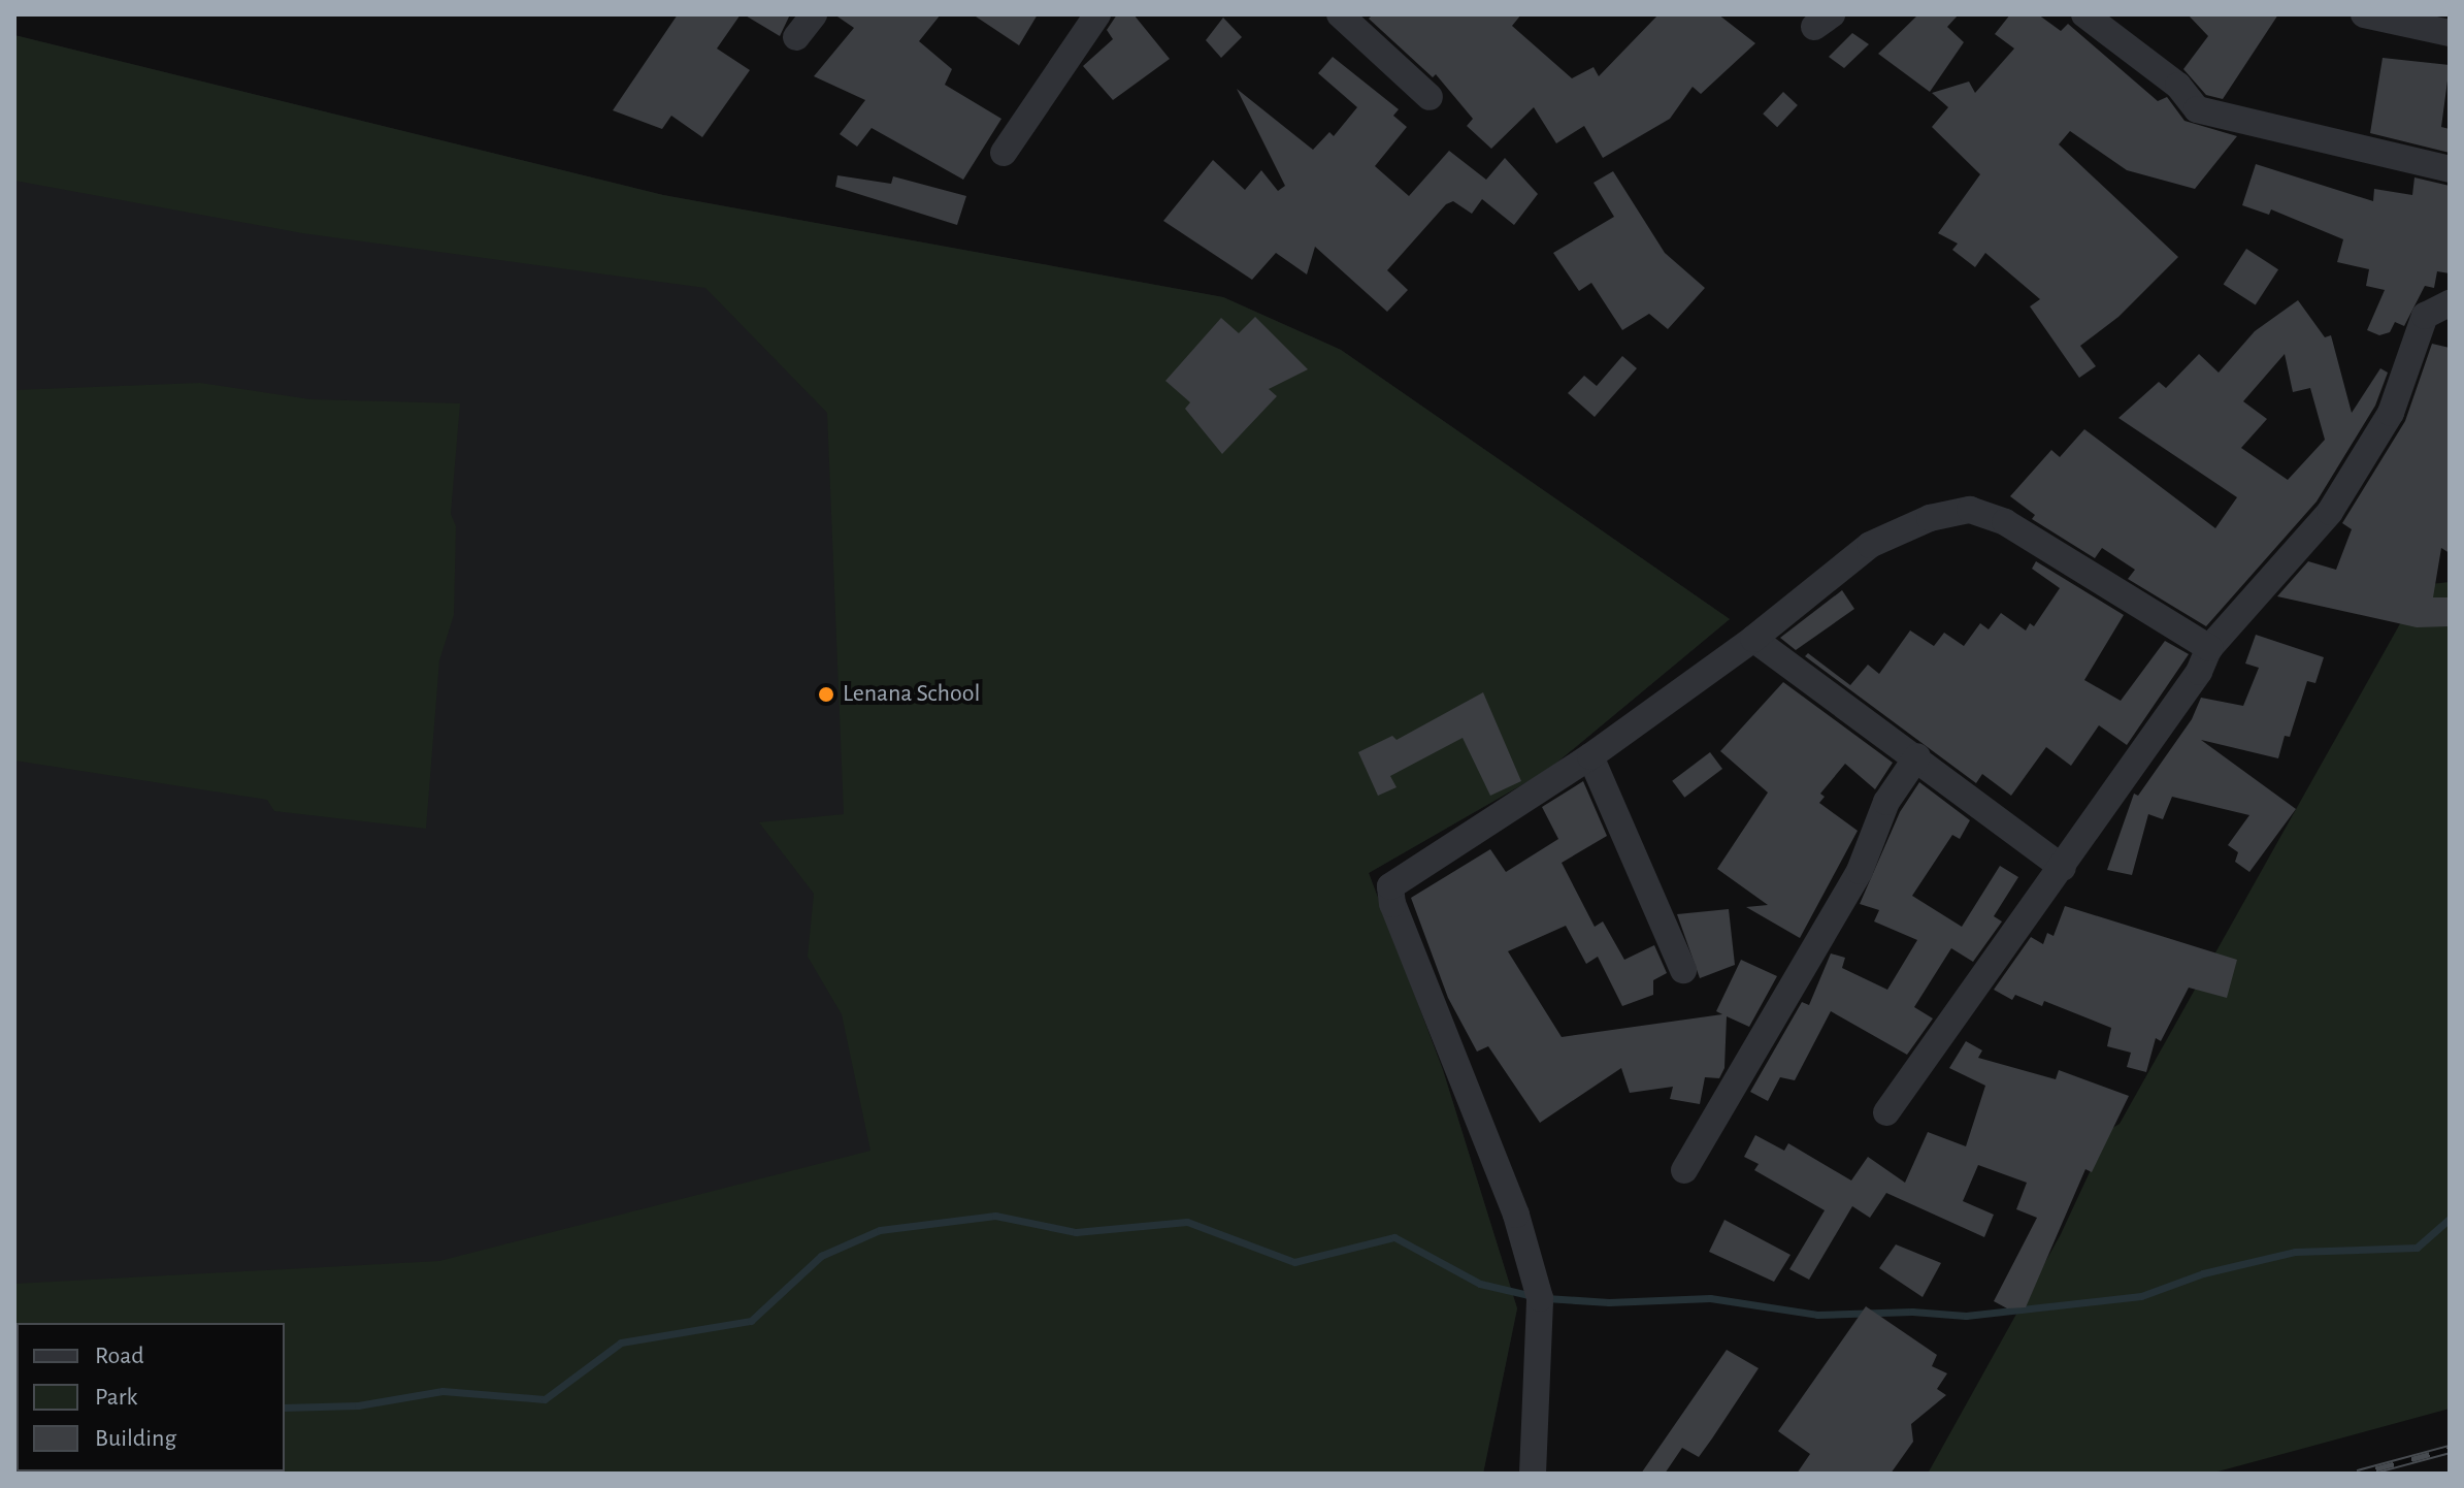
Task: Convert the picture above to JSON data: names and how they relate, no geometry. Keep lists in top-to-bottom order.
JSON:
{
  "places": ["Lenana School"],
  "legend": ["Road", "Park", "Building"]
}
